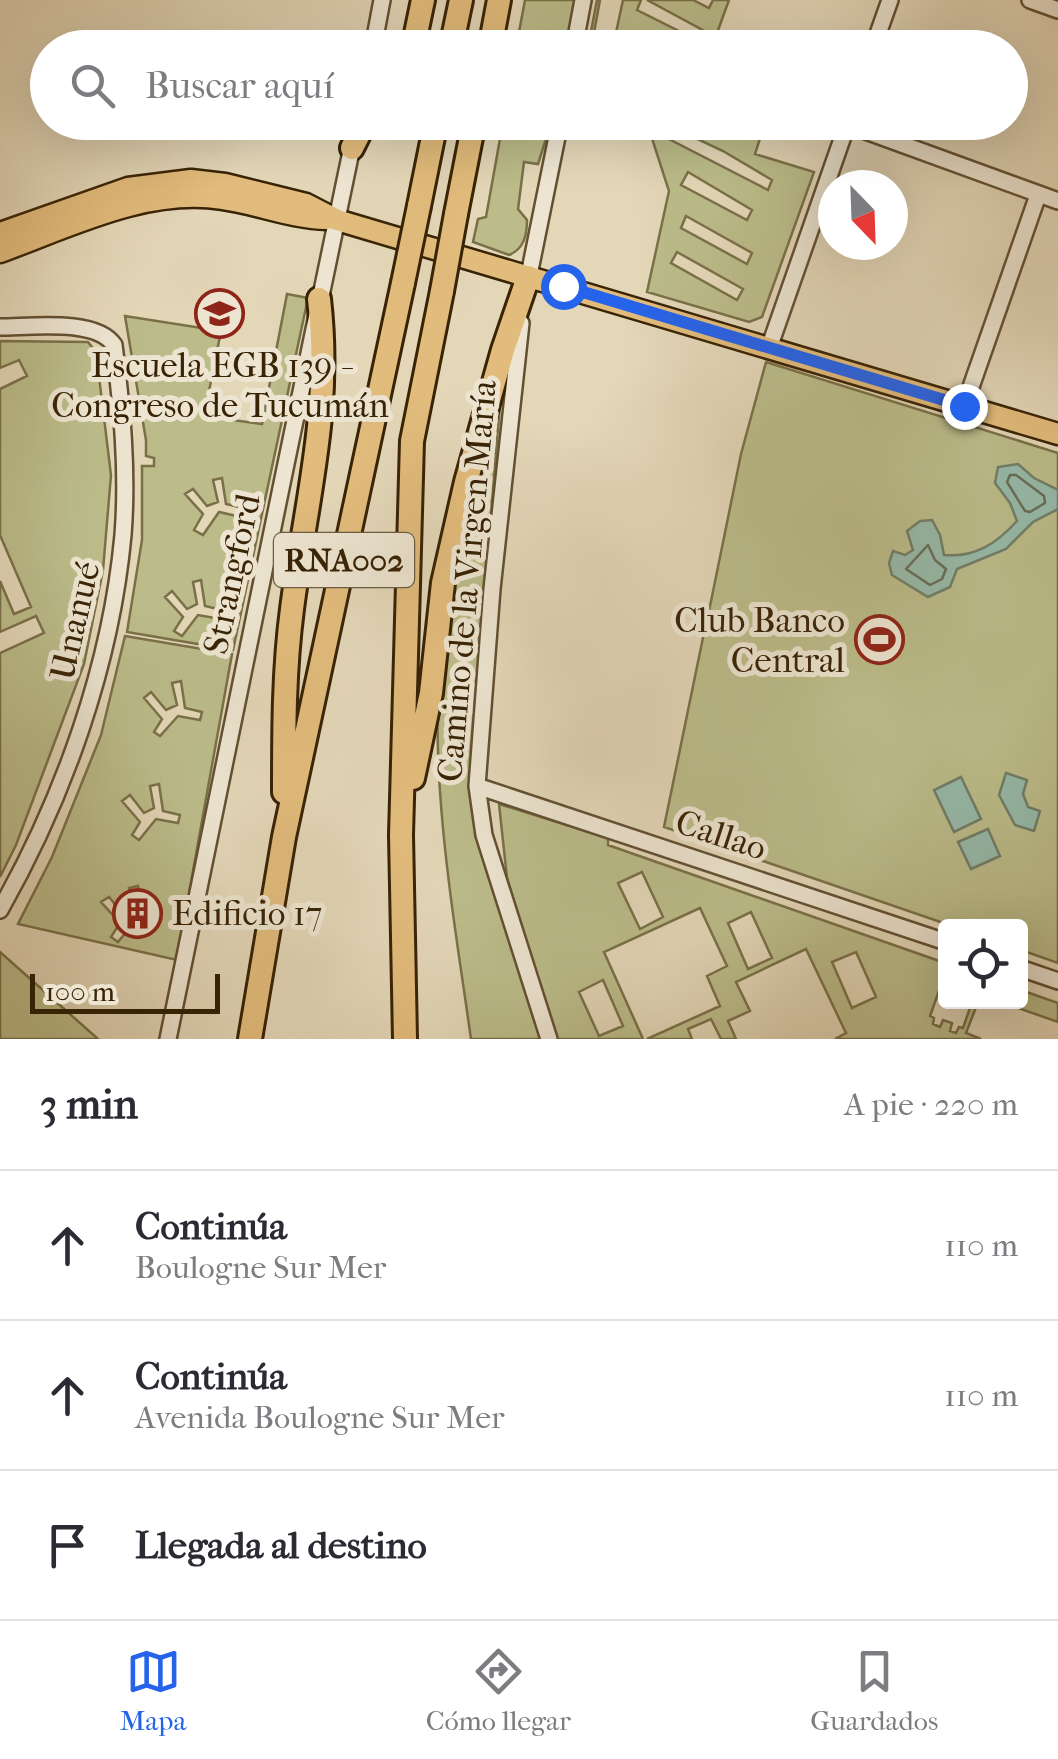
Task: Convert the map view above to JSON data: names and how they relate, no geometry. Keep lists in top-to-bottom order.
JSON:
{
  "streets": {
    "highway": ["RNA002"],
    "street": [
      "Strangford",
      "Camino de la Virgen María",
      "Unanué",
      "Callao"
    ]
  },
  "crossings": [
    ["Camino de la Virgen María", "Callao"]
  ],
  "places": {
    "school or university": ["Escuela EGB 139 - Congreso de Tucumán"],
    "sports": ["Club Banco Central"],
    "building": ["Edificio 17"]
  },
  "scale_bar": "100 m",
  "north": "bottom right",
  "page": {
    "search": "Buscar aquí",
    "scale": "100 m",
    "heading": ["3 min", "A pie · 220 m"],
    "list": [
      ["Continúa", "Boulogne Sur Mer", "110 m"],
      ["Continúa", "Avenida Boulogne Sur Mer", "110 m"],
      "Llegada al destino"
    ],
    "nav": ["Mapa", "Cómo llegar", "Guardados"]
  }
}
